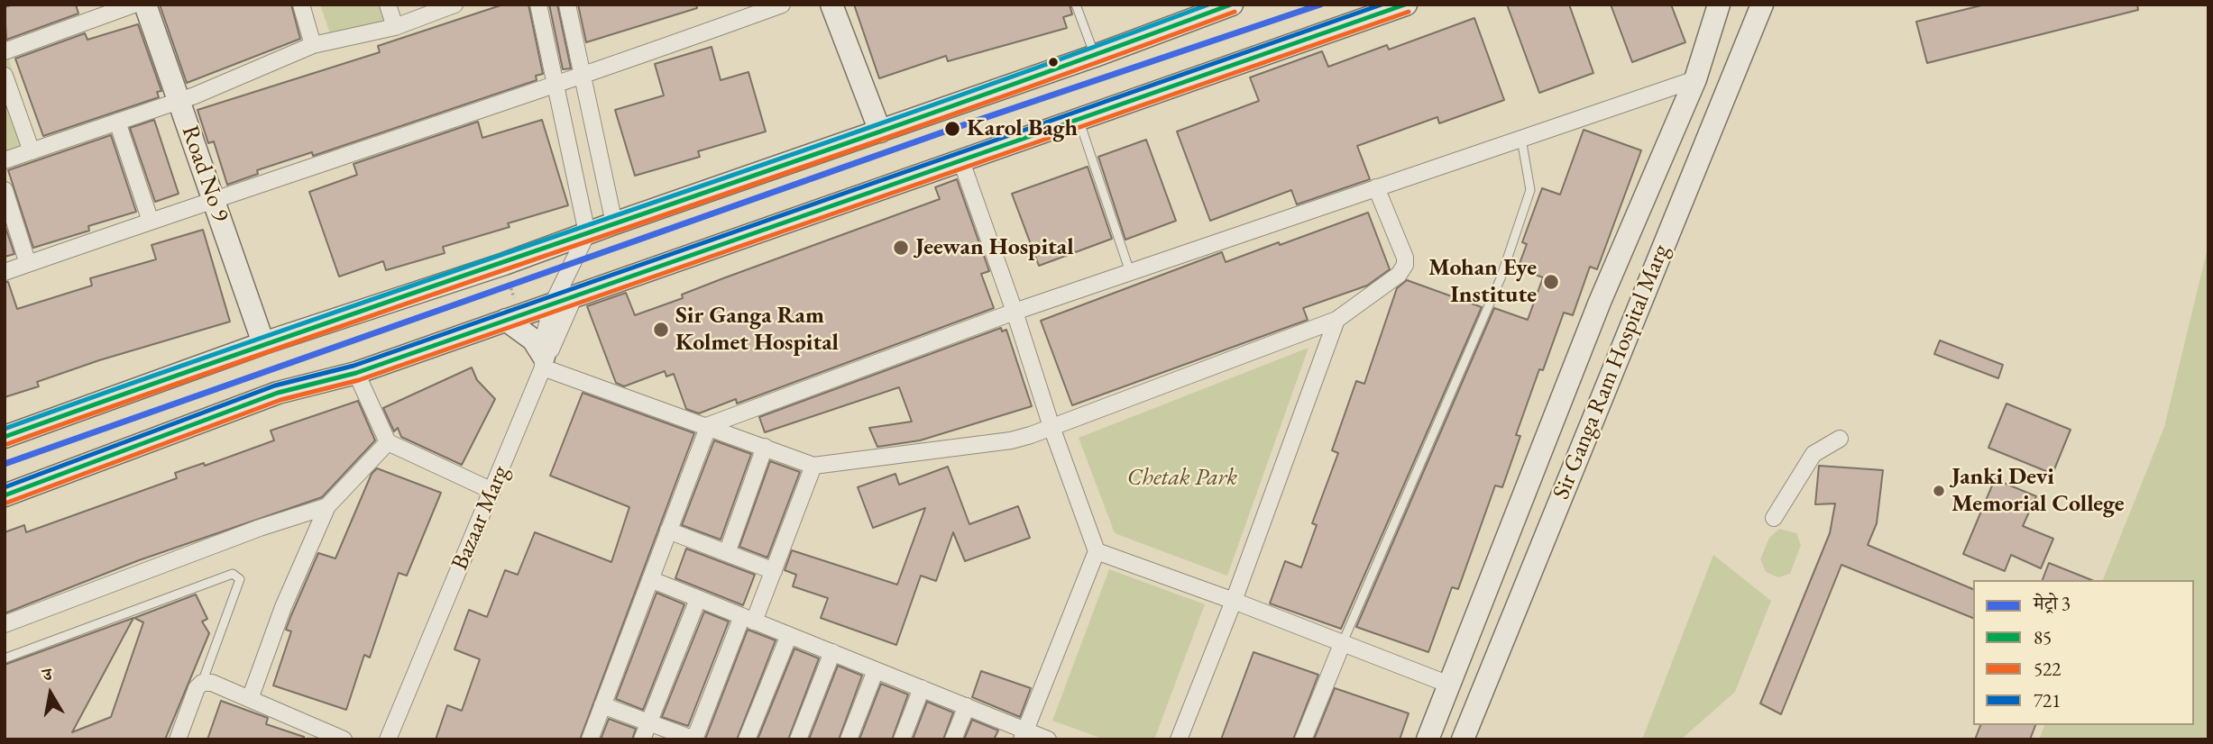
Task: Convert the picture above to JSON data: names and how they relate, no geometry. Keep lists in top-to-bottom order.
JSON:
{
  "streets": {
    "main road": ["Road No 9", "Sir Ganga Ram Hospital Marg"],
    "street": ["Bazaar Marg"]
  },
  "parks": ["Chetak Park"],
  "places": [
    "Karol Bagh",
    "Jeewan Hospital",
    "Mohan Eye Institute",
    "Sir Ganga Ram Kolmet Hospital",
    "Janki Devi Memorial College"
  ],
  "lines": [
    "metro line 3",
    "transit line 85",
    "transit line 721",
    "transit line 522"
  ],
  "legend": [
    "मेट्रो 3",
    "85",
    "522",
    "721"
  ],
  "north": "top"
}
